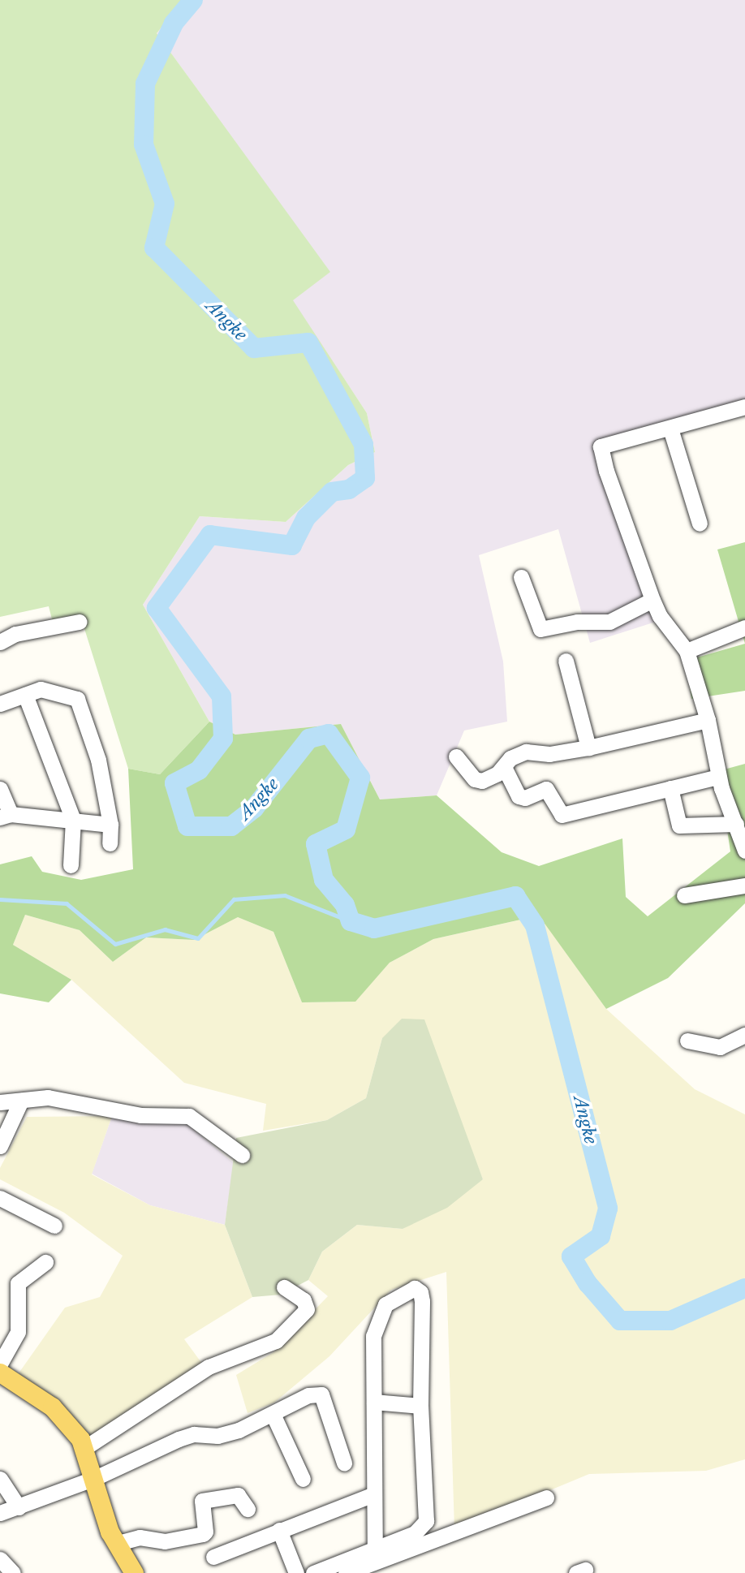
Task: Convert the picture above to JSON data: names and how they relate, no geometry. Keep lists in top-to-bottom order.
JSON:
{
  "water": ["Angke"]
}
